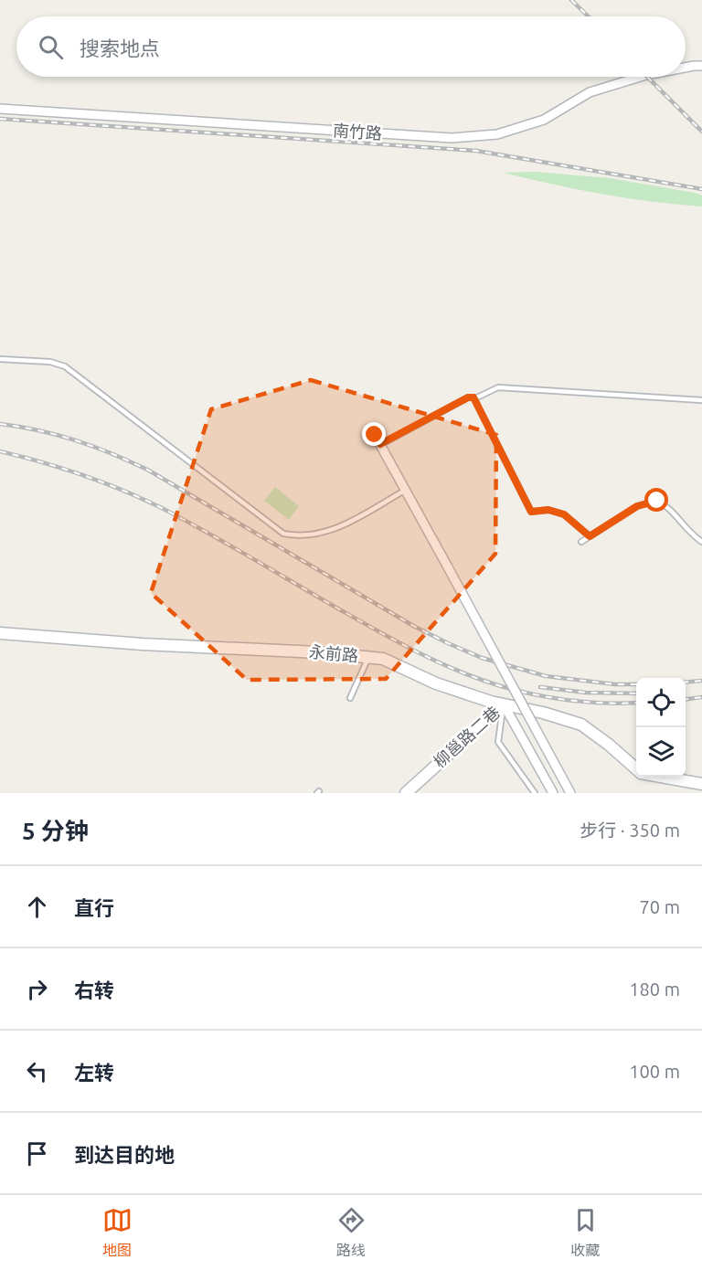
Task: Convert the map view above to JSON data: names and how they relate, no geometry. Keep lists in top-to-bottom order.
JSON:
{
  "streets": {
    "street": ["南竹路", "永前路", "柳邕路二巷"]
  },
  "crossings": [
    ["永前路", "柳邕路二巷"]
  ],
  "page": {
    "search": "搜索地点",
    "heading": ["5 分钟", "步行 · 350 m"],
    "list": [
      ["直行", "70 m"],
      ["右转", "180 m"],
      ["左转", "100 m"],
      "到达目的地"
    ],
    "nav": ["地图", "路线", "收藏"]
  }
}
